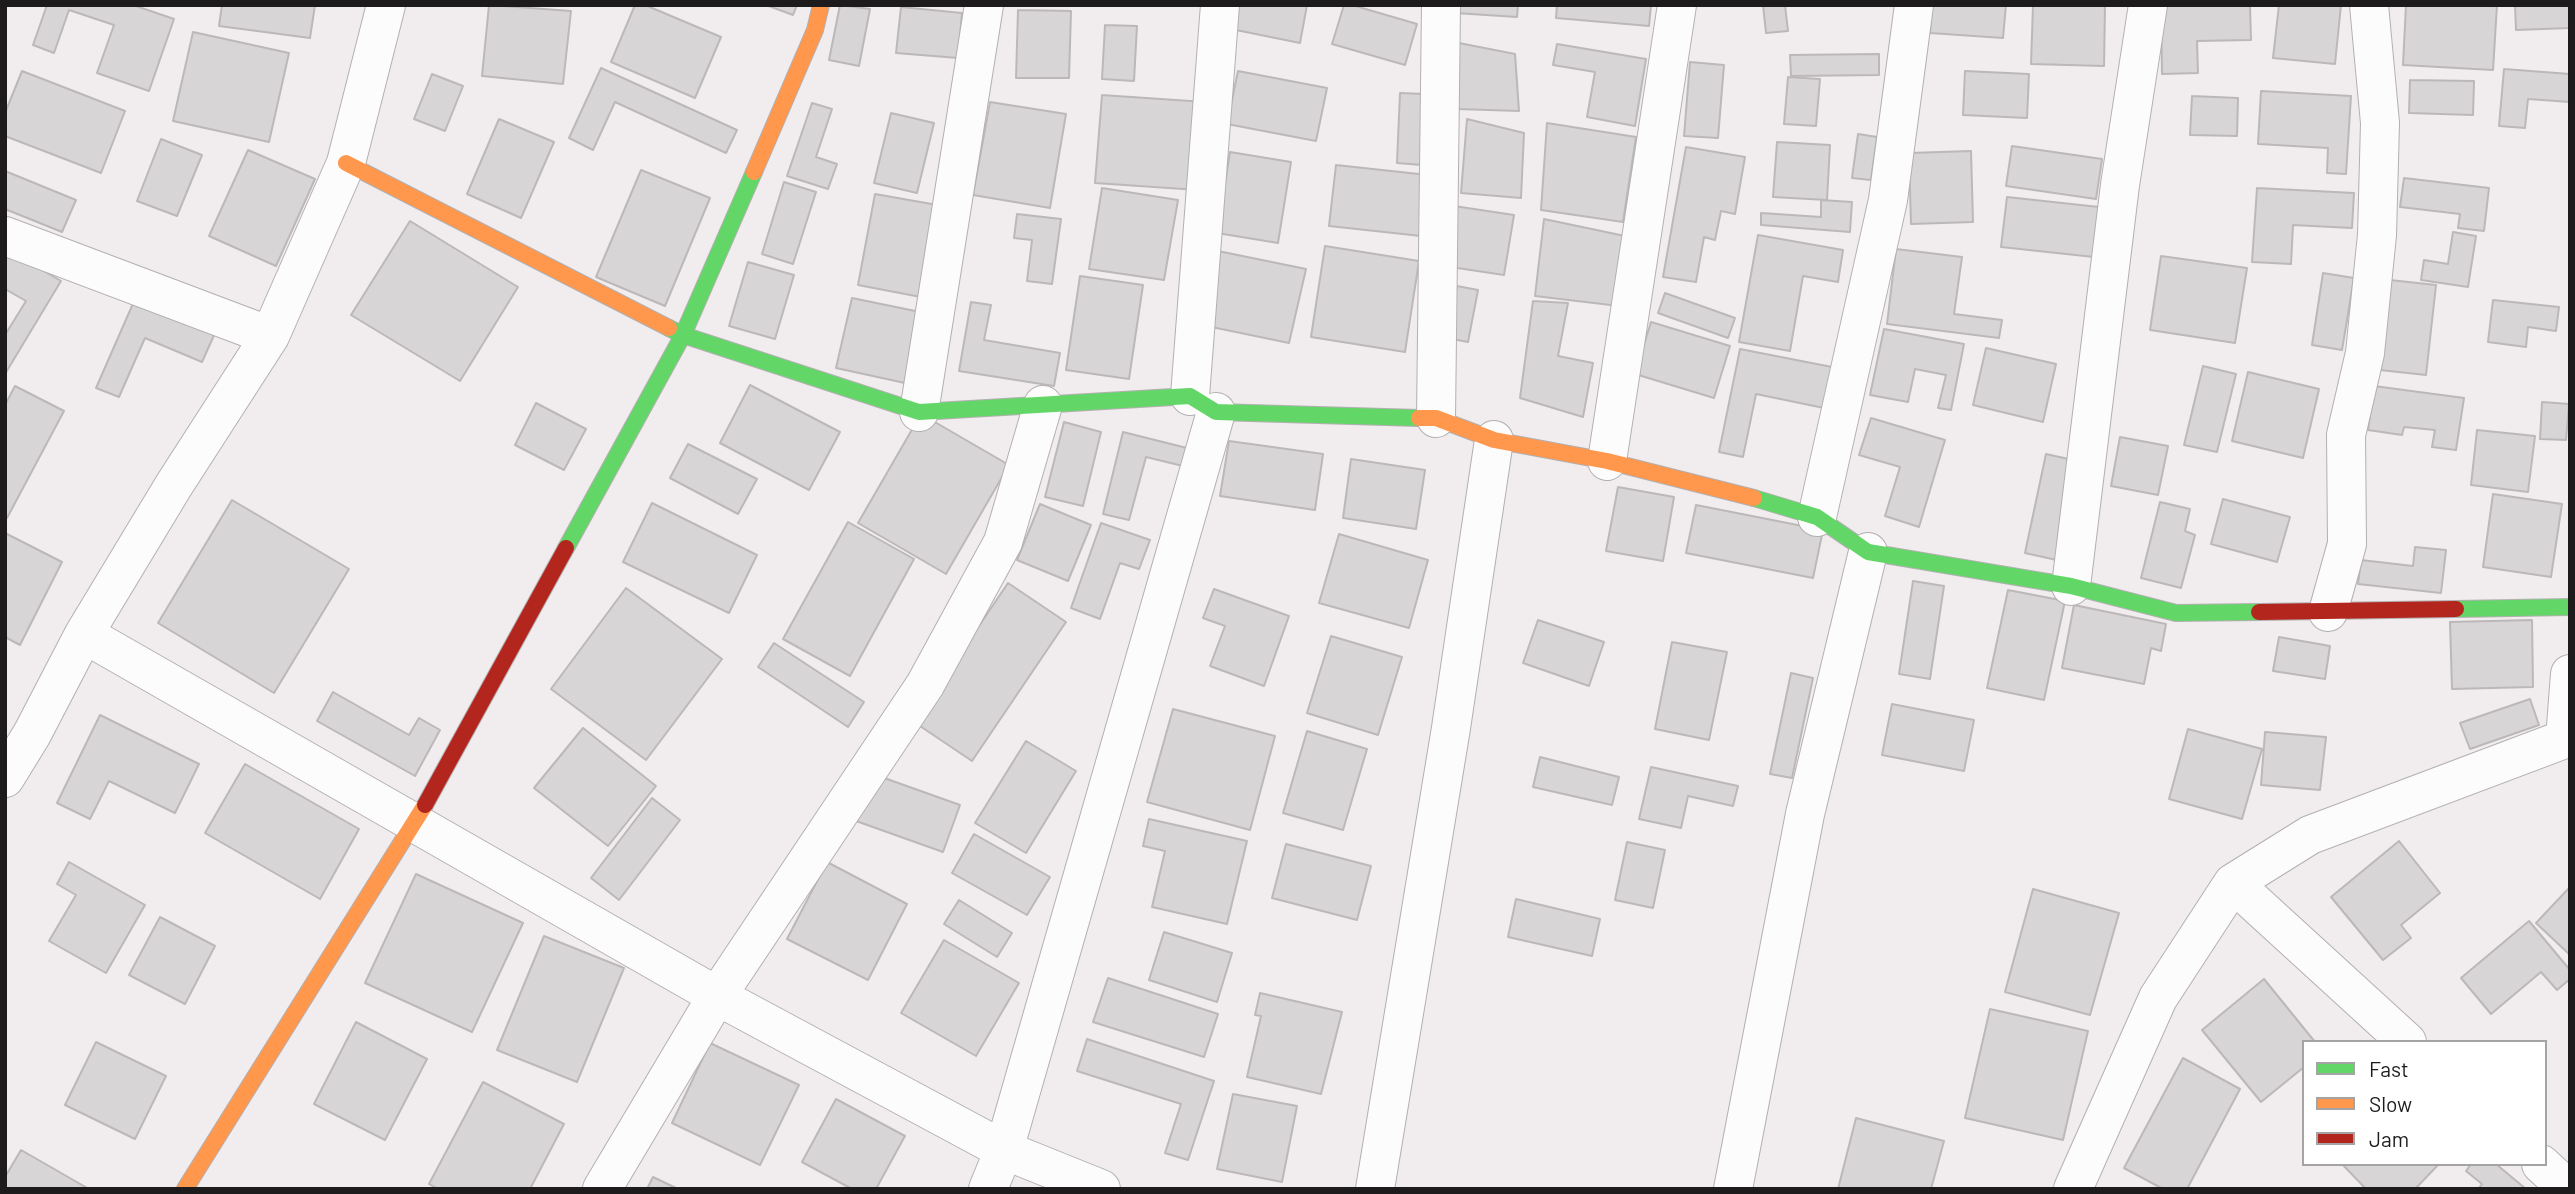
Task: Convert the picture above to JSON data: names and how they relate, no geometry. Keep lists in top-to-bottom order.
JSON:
{
  "legend": ["Fast", "Slow", "Jam"]
}
